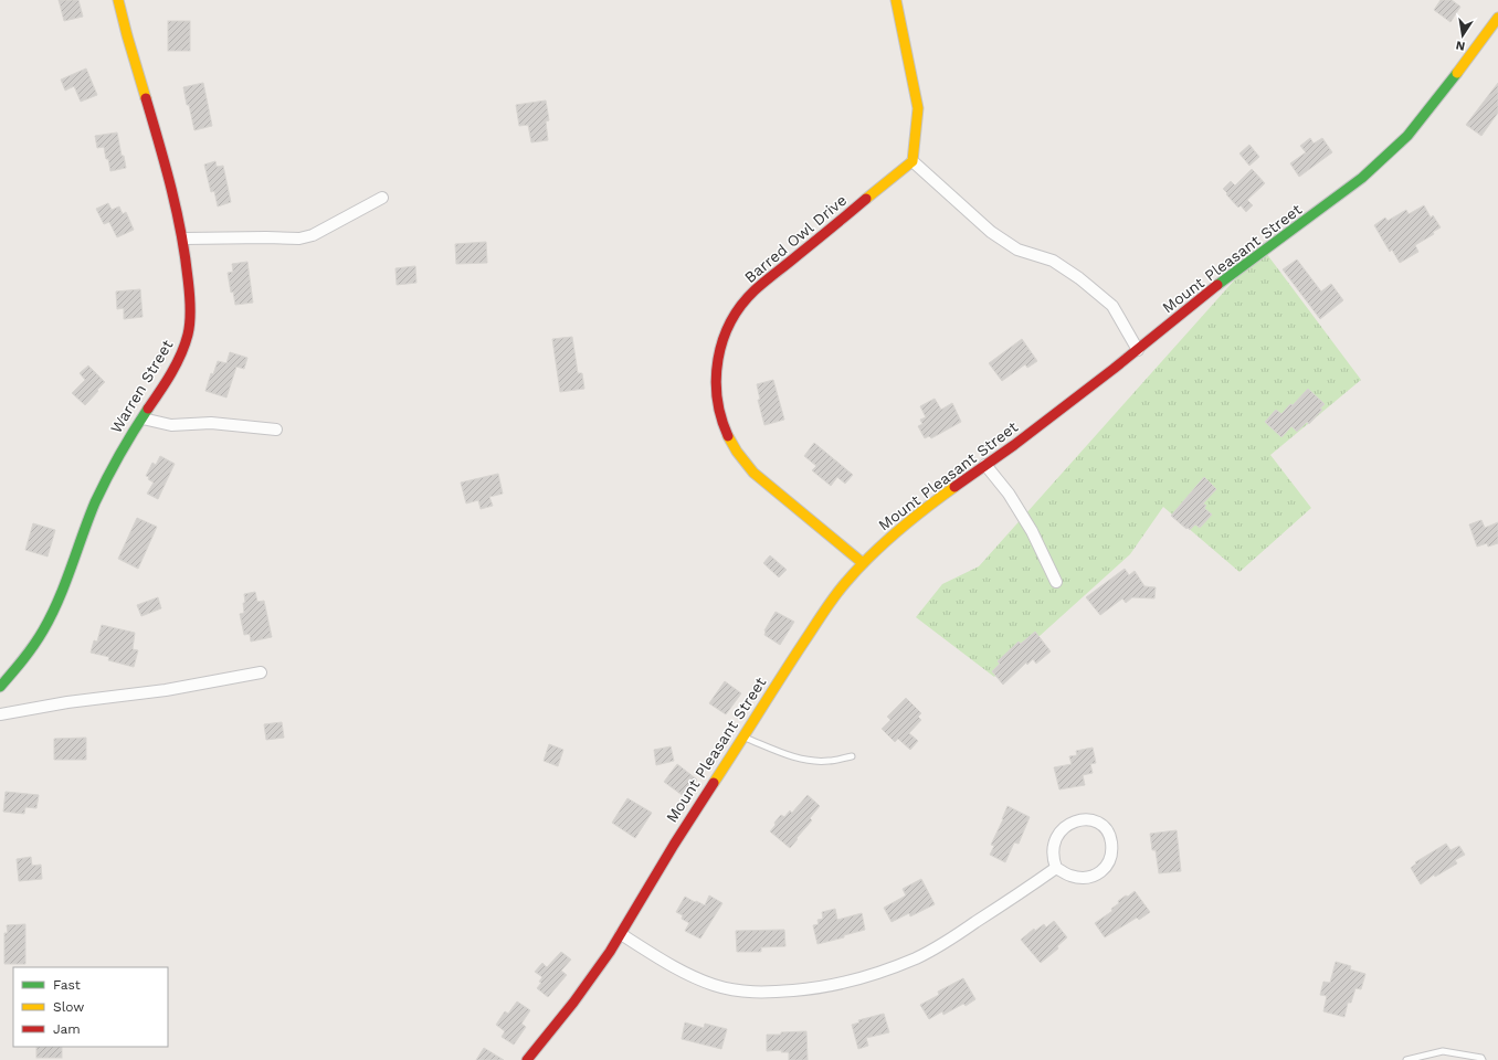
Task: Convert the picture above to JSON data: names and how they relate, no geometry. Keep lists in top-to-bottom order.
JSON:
{
  "streets": {
    "street": ["Barred Owl Drive", "Mount Pleasant Street", "Warren Street"]
  },
  "crossings": [
    ["Barred Owl Drive", "Mount Pleasant Street"]
  ],
  "legend": ["Fast", "Slow", "Jam"],
  "north": "bottom"
}
